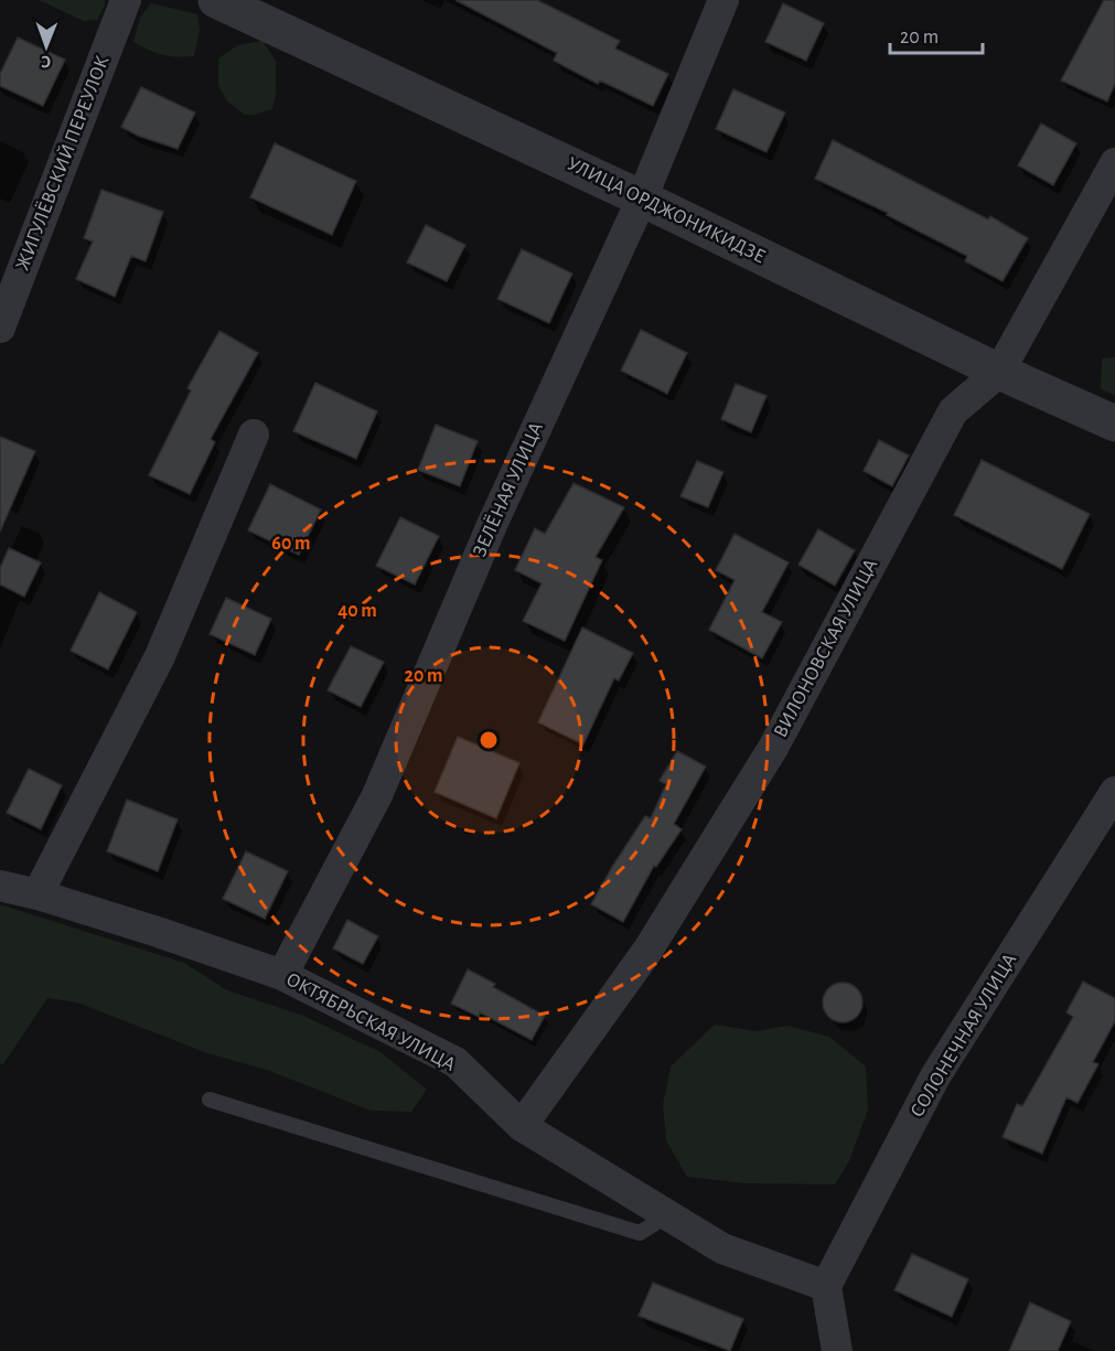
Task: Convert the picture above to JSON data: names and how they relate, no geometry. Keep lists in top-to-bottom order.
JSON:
{
  "streets": {
    "street": [
      "ЖИГУЛЁВСКИЙ ПЕРЕУЛОК",
      "УЛИЦА ОРДЖОНИКИДЗЕ",
      "ЗЕЛЁНАЯ УЛИЦА",
      "ВИЛОНОВСКАЯ УЛИЦА",
      "ОКТЯБРЬСКАЯ УЛИЦА",
      "СОЛОНЕЧНАЯ УЛИЦА"
    ]
  },
  "crossings": [
    ["УЛИЦА ОРДЖОНИКИДЗЕ", "ЗЕЛЁНАЯ УЛИЦА"],
    ["УЛИЦА ОРДЖОНИКИДЗЕ", "ВИЛОНОВСКАЯ УЛИЦА"],
    ["ЗЕЛЁНАЯ УЛИЦА", "ОКТЯБРЬСКАЯ УЛИЦА"],
    ["ВИЛОНОВСКАЯ УЛИЦА", "ОКТЯБРЬСКАЯ УЛИЦА"],
    ["ОКТЯБРЬСКАЯ УЛИЦА", "СОЛОНЕЧНАЯ УЛИЦА"]
  ],
  "scale_bar": "20 m",
  "north": "bottom",
  "rings": ["60 m", "40 m", "20 m"]
}
